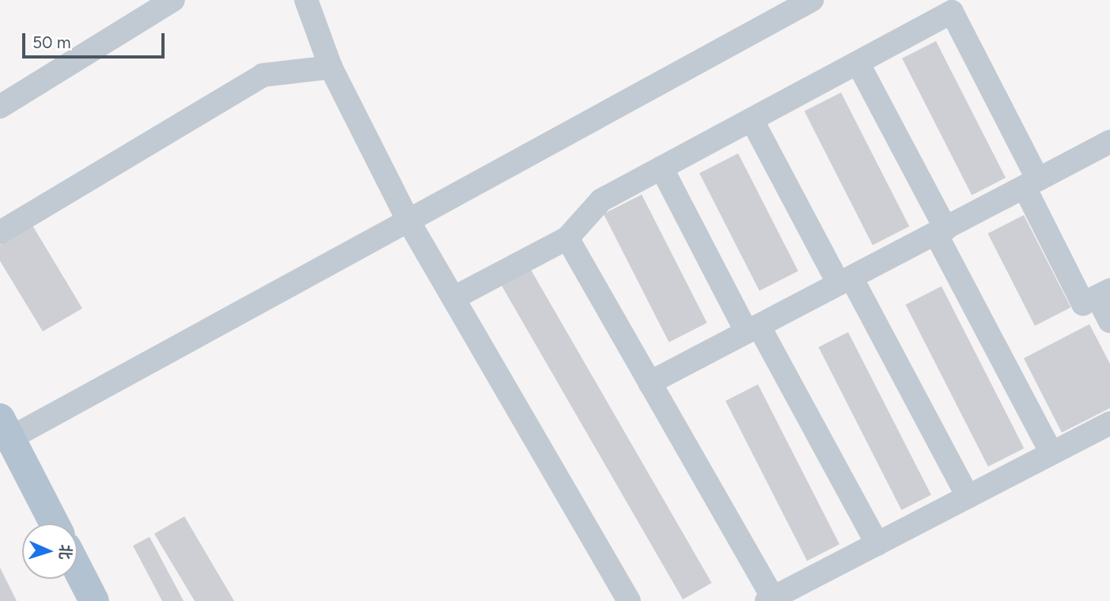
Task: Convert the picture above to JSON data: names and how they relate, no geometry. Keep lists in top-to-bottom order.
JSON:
{
  "scale_bar": "50 m",
  "north": "right"
}
